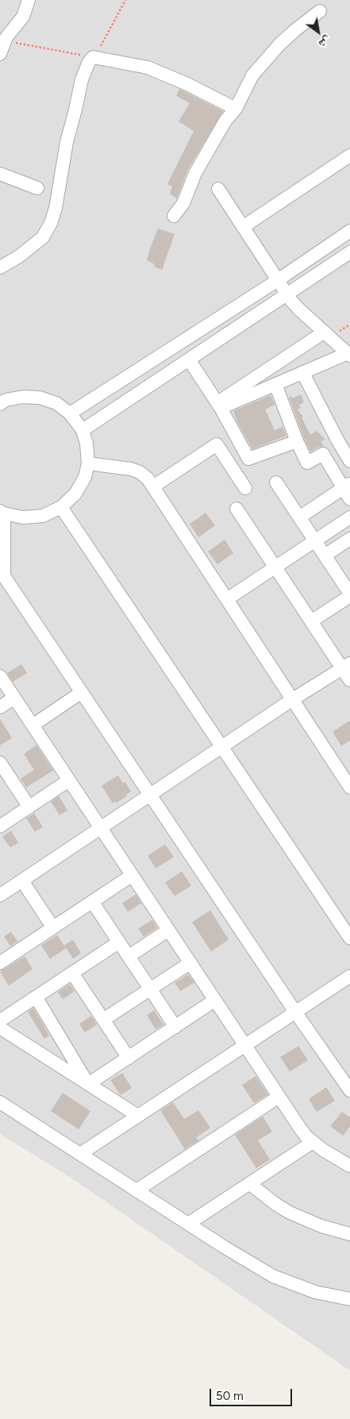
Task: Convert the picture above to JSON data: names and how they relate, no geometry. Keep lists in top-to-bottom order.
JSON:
{
  "scale_bar": "50 m",
  "north": "bottom right"
}
